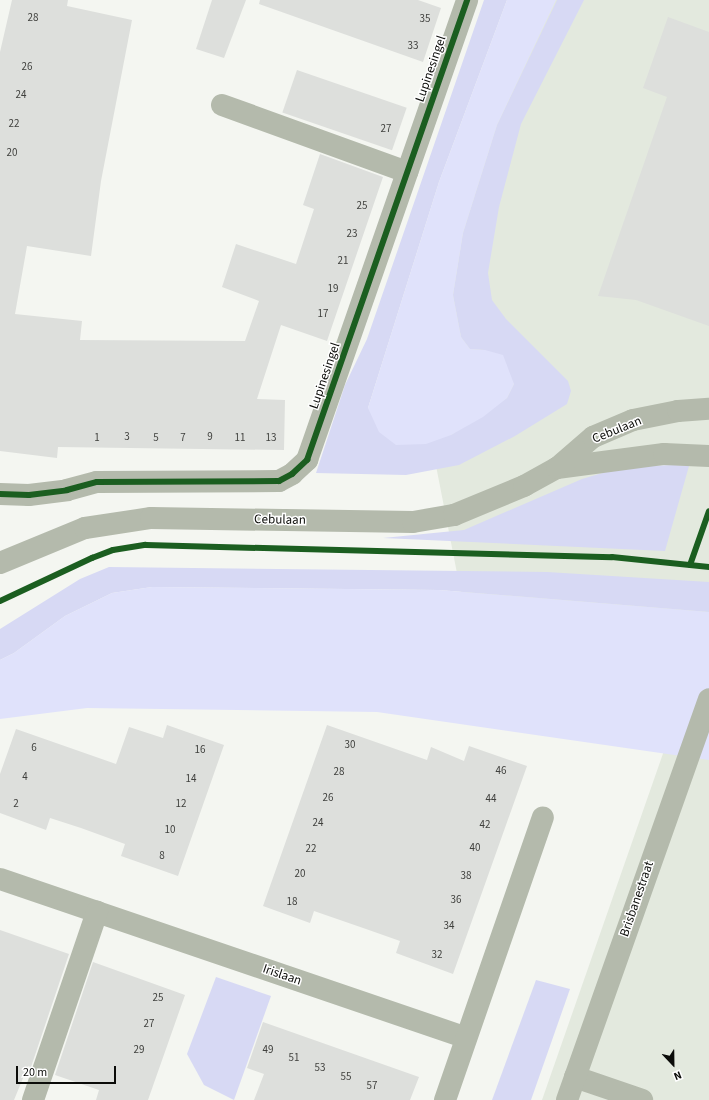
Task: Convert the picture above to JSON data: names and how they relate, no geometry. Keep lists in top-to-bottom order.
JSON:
{
  "streets": {
    "street": [
      "Lupinesingel",
      "Cebulaan",
      "Brisbanestraat",
      "Irislaan"
    ]
  },
  "house_numbers": [
    "28",
    "35",
    "33",
    "26",
    "24",
    "22",
    "27",
    "20",
    "25",
    "23",
    "21",
    "19",
    "17",
    "3",
    "9",
    "1",
    "5",
    "7",
    "11",
    "13",
    "30",
    "6",
    "16",
    "46",
    "28",
    "4",
    "14",
    "26",
    "44",
    "2",
    "12",
    "24",
    "42",
    "10",
    "40",
    "22",
    "8",
    "20",
    "38",
    "36",
    "18",
    "34",
    "32",
    "25",
    "27",
    "29",
    "49",
    "51",
    "53",
    "55",
    "57"
  ],
  "scale_bar": "20 m",
  "north": "bottom"
}
